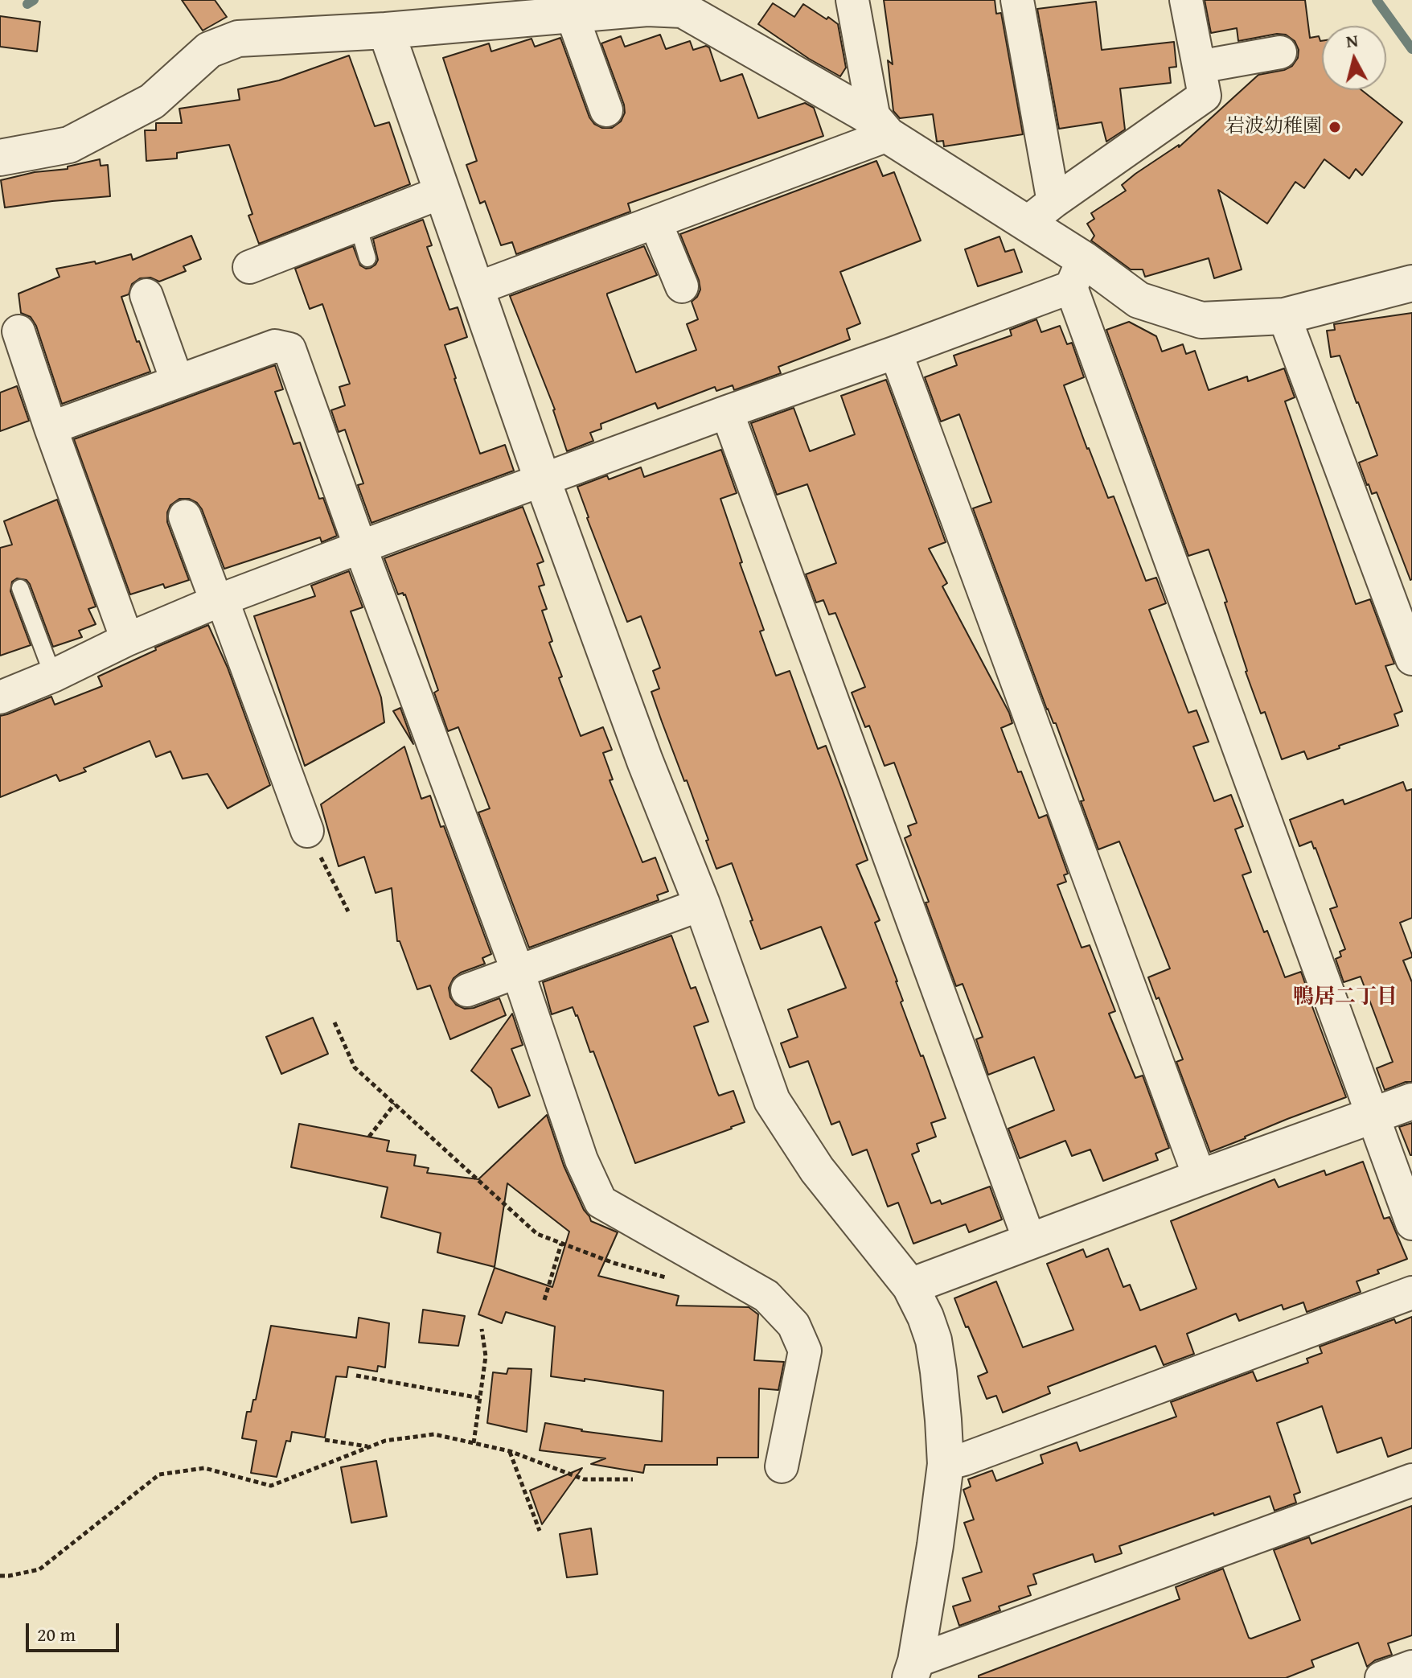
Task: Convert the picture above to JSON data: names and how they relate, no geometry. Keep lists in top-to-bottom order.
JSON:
{
  "districts": ["鴨居二丁目"],
  "places": ["岩波幼稚園"],
  "scale_bar": "20 m",
  "north": "top"
}
